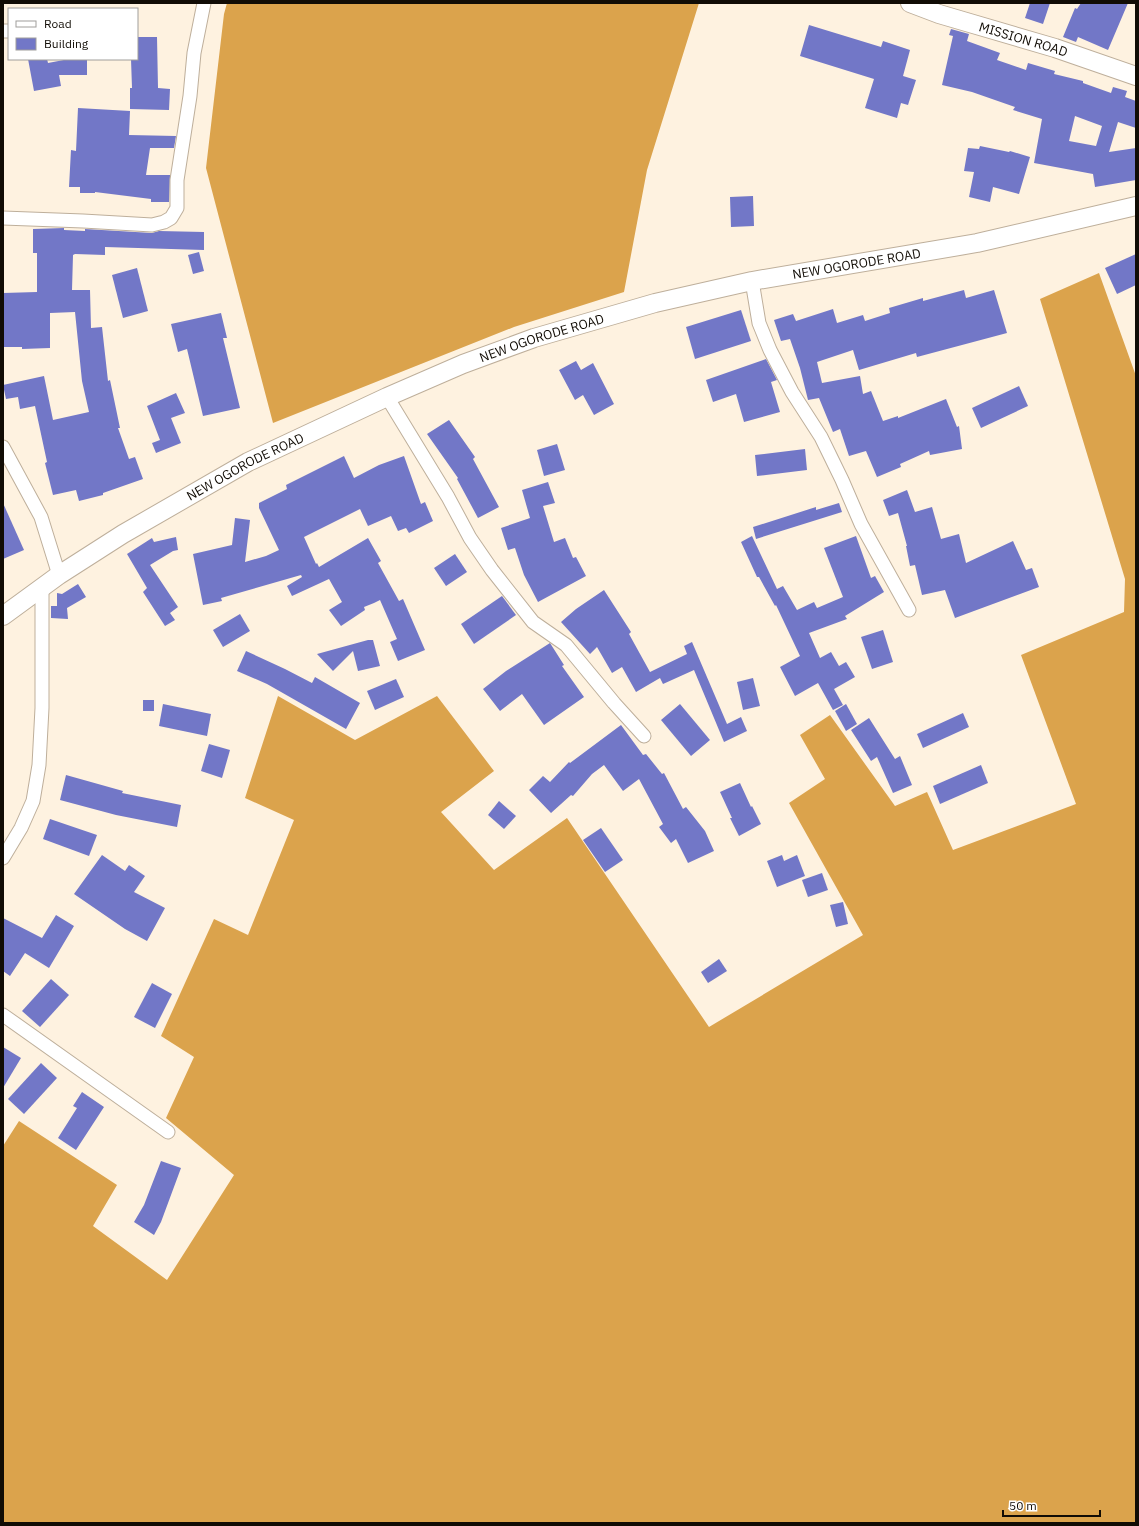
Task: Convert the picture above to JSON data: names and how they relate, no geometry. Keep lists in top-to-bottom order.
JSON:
{
  "streets": {
    "street": ["MISSION ROAD", "NEW OGORODE ROAD"]
  },
  "legend": ["Road", "Building"],
  "scale_bar": "50 m"
}
